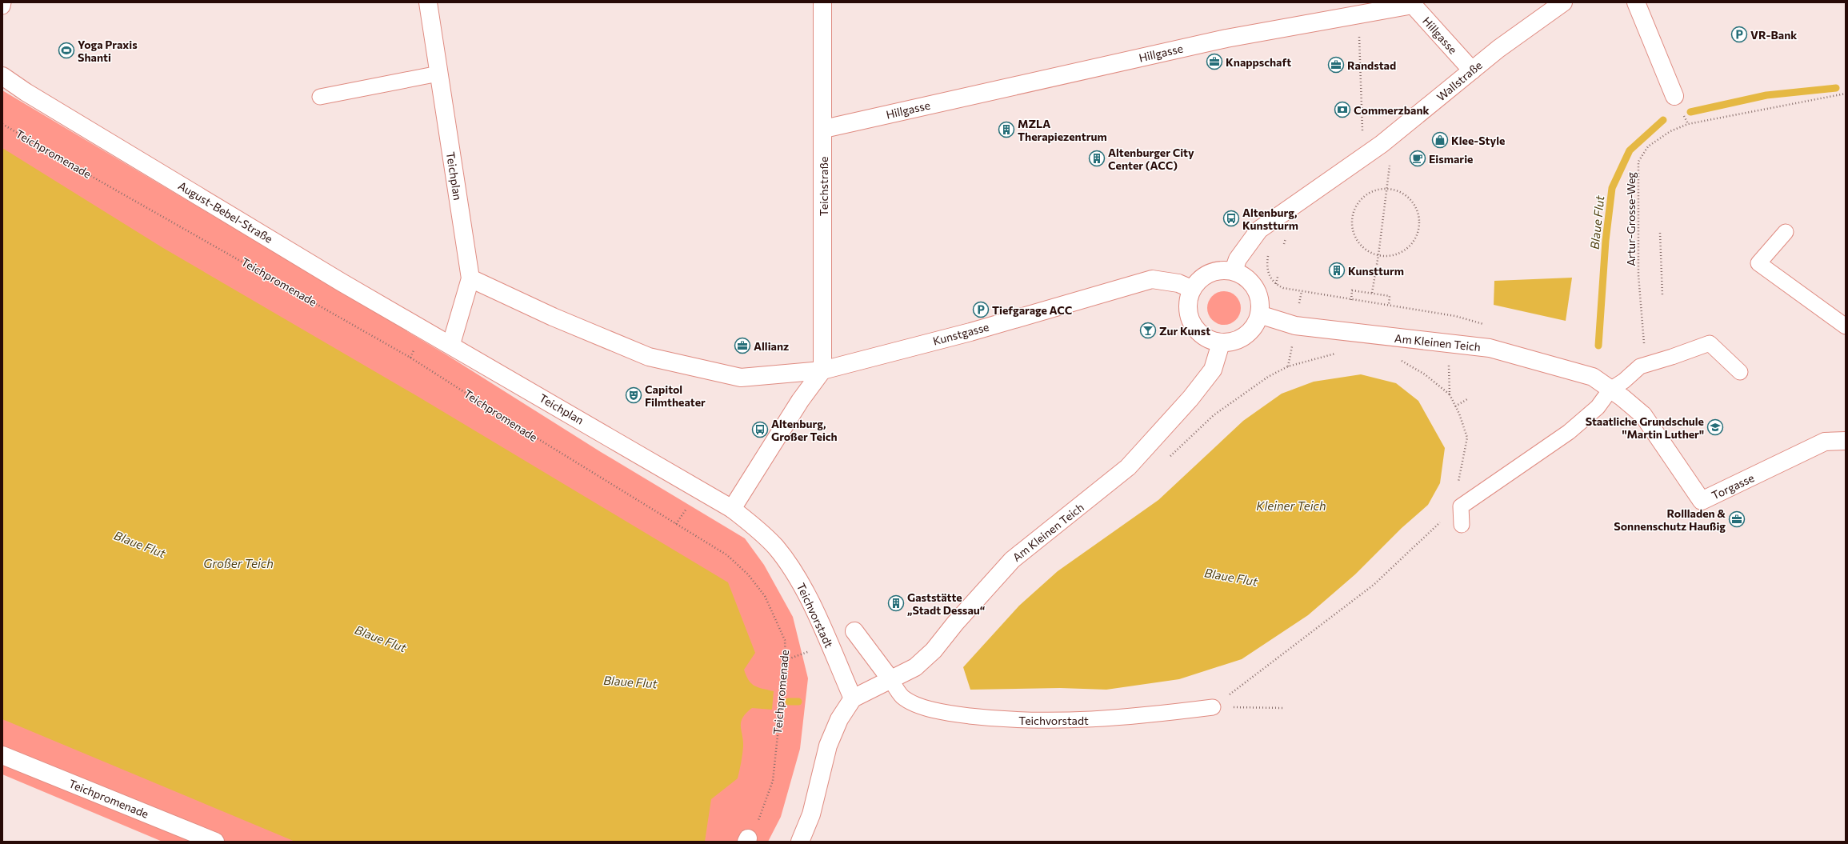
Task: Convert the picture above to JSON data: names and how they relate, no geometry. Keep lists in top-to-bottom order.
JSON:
{
  "streets": {
    "street": [
      "Hillgasse",
      "Wallstraße",
      "Teichpromenade",
      "Teichplan",
      "Teichstraße",
      "August-Bebel-Straße",
      "Kunstgasse",
      "Am Kleinen Teich",
      "Torgasse",
      "Teichvorstadt"
    ],
    "path": ["Artur-Grosse-Weg"]
  },
  "crossings": [
    ["Hillgasse", "Wallstraße"],
    ["Hillgasse", "Teichstraße"],
    ["Wallstraße", "Kunstgasse"],
    ["Wallstraße", "Am Kleinen Teich"],
    ["Teichplan", "August-Bebel-Straße"],
    ["Teichplan", "Teichvorstadt"],
    ["Teichstraße", "Kunstgasse"],
    ["Kunstgasse", "Am Kleinen Teich"],
    ["Am Kleinen Teich", "Torgasse"],
    ["Am Kleinen Teich", "Teichvorstadt"]
  ],
  "water": ["Blaue Flut", "Kleiner Teich", "Großer Teich"],
  "places": {
    "parking": ["VR-Bank", "Tiefgarage ACC"],
    "sports": ["Yoga Praxis Shanti"],
    "office": [
      "Knappschaft",
      "Randstad",
      "Allianz",
      "Rollladen & Sonnenschutz Haußig"
    ],
    "bank": ["Commerzbank"],
    "building": [
      "MZLA Therapiezentrum",
      "Altenburger City Center (ACC)",
      "Kunstturm",
      "Gaststätte „Stadt Dessau“"
    ],
    "shop": ["Klee-Style"],
    "cafe": ["Eismarie"],
    "bus stop": ["Altenburg, Kunstturm", "Altenburg, Großer Teich"],
    "bar": ["Zur Kunst"],
    "theatre": ["Capitol Filmtheater"],
    "school or university": ["Staatliche Grundschule \"Martin Luther\""]
  }
}
